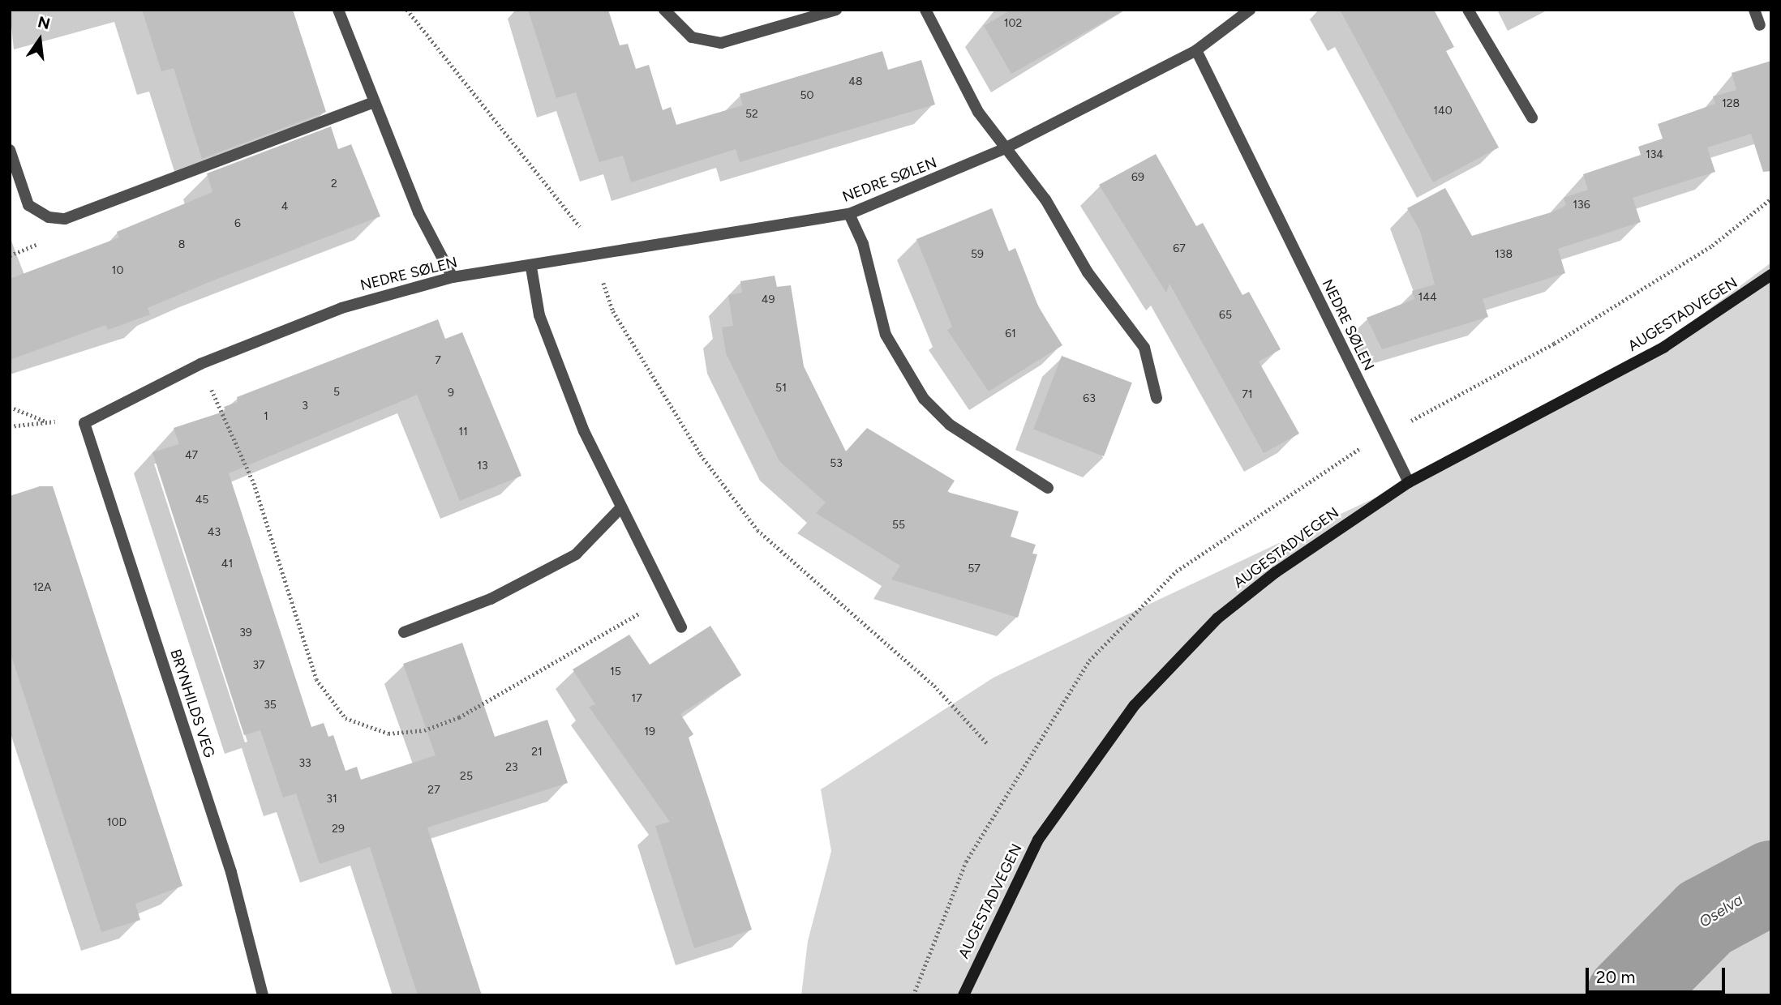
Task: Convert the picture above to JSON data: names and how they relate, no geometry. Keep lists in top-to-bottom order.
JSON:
{
  "streets": {
    "main road": ["AUGESTADVEGEN"],
    "street": ["NEDRE SØLEN", "BRYNHILDS VEG"]
  },
  "crossings": [
    ["NEDRE SØLEN", "AUGESTADVEGEN"],
    ["NEDRE SØLEN", "BRYNHILDS VEG"]
  ],
  "water": ["Oselva"],
  "house_numbers": [
    "102",
    "48",
    "50",
    "128",
    "140",
    "52",
    "134",
    "69",
    "2",
    "136",
    "4",
    "6",
    "8",
    "67",
    "59",
    "138",
    "10",
    "144",
    "49",
    "65",
    "61",
    "7",
    "51",
    "5",
    "9",
    "71",
    "63",
    "3",
    "1",
    "11",
    "47",
    "53",
    "13",
    "45",
    "55",
    "43",
    "41",
    "57",
    "12A",
    "39",
    "37",
    "15",
    "17",
    "35",
    "19",
    "21",
    "33",
    "23",
    "25",
    "27",
    "31",
    "10D",
    "29"
  ],
  "scale_bar": "20 m",
  "north": "top"
}
